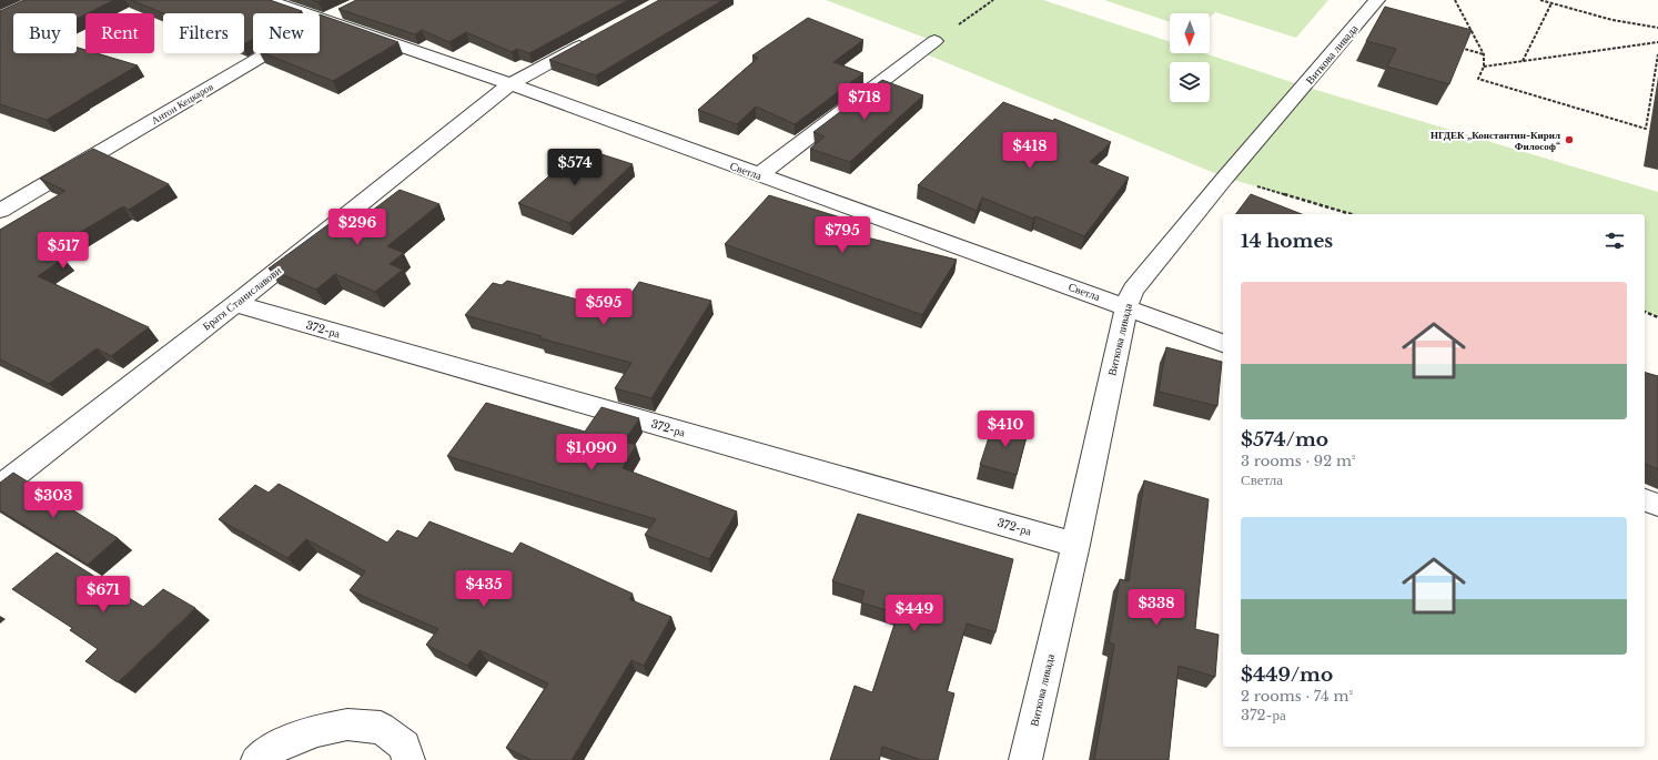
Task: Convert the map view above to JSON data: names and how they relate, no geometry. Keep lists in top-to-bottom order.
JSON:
{
  "streets": {
    "street": [
      "Виткова ливада",
      "Антон Кецкаров",
      "Светла",
      "Братя Станиславови",
      "372-ра"
    ]
  },
  "crossings": [
    ["Виткова ливада", "Светла"],
    ["Виткова ливада", "372-ра"],
    ["Антон Кецкаров", "Светла"],
    ["Светла", "Братя Станиславови"],
    ["Братя Станиславови", "372-ра"]
  ],
  "places": ["НГДЕК „Константин-Кирил Философ“"],
  "north": "bottom",
  "page": {
    "chip": [
      "Buy",
      "Rent",
      "Filters",
      "New"
    ],
    "price": [
      "$718",
      "$418",
      "$574",
      "$296",
      "$795",
      "$517",
      "$595",
      "$410",
      "$1,090",
      "$303",
      "$435",
      "$671",
      "$338",
      "$449"
    ],
    "heading": "14 homes",
    "list": [
      {
        "name": "$574/mo",
        "note": "3 rooms · 92 m² · Светла"
      },
      {
        "name": "$449/mo",
        "note": "2 rooms · 74 m² · 372-ра"
      }
    ]
  }
}
